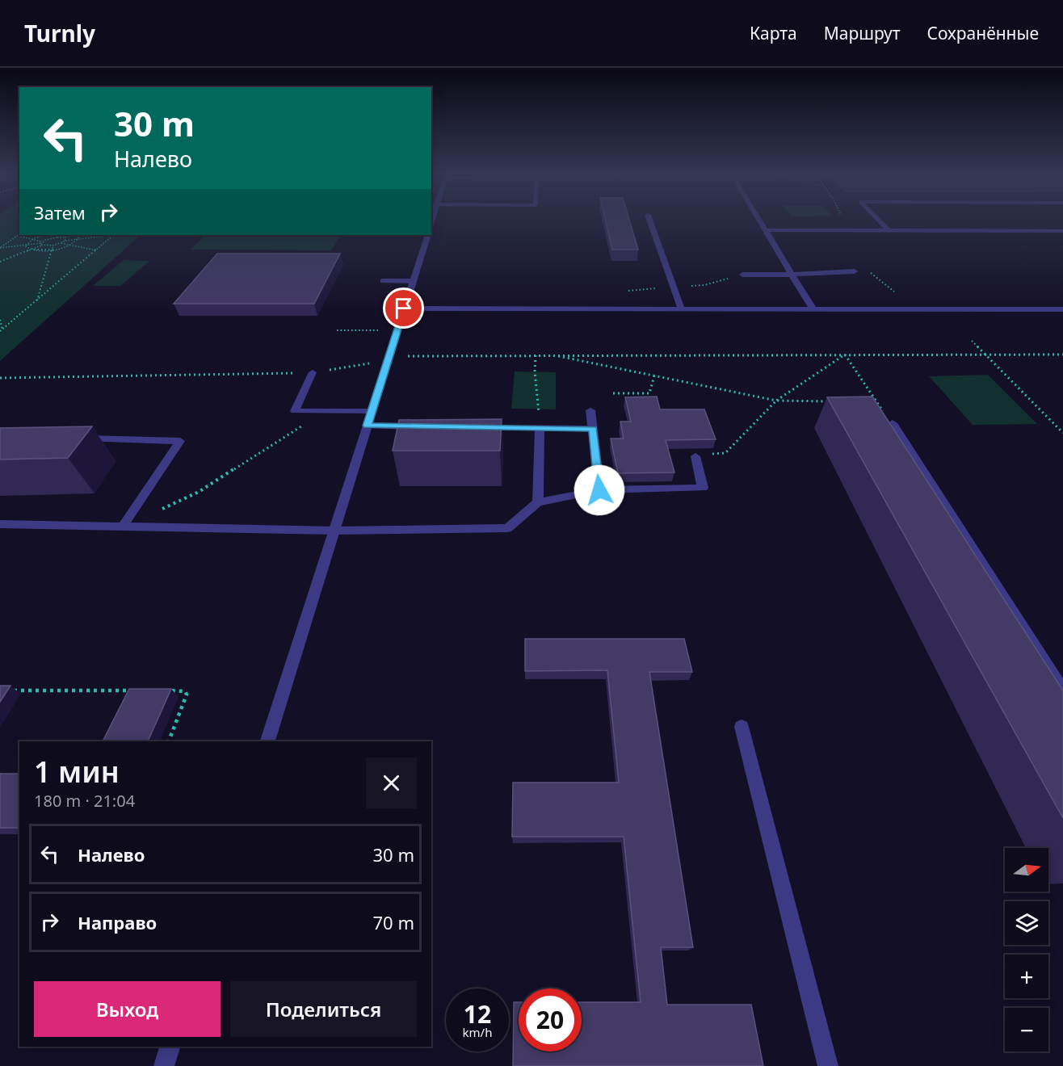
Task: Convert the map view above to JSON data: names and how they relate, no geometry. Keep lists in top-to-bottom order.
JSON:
{
  "north": "right",
  "page": {
    "header": "Turnly",
    "nav": ["Карта", "Маршрут", "Сохранённые"],
    "turn": ["30 m", "Налево"],
    "then": "Затем",
    "heading": ["1 мин", "180 m · 21:04"],
    "list": [
      {
        "name": "Налево",
        "value": "30 m"
      },
      {
        "name": "Направо",
        "value": "70 m"
      }
    ],
    "map_buttons": ["+", "−"],
    "buttons": ["Выход", "Поделиться"],
    "speed": "12 km/h",
    "limit": "20"
  }
}
